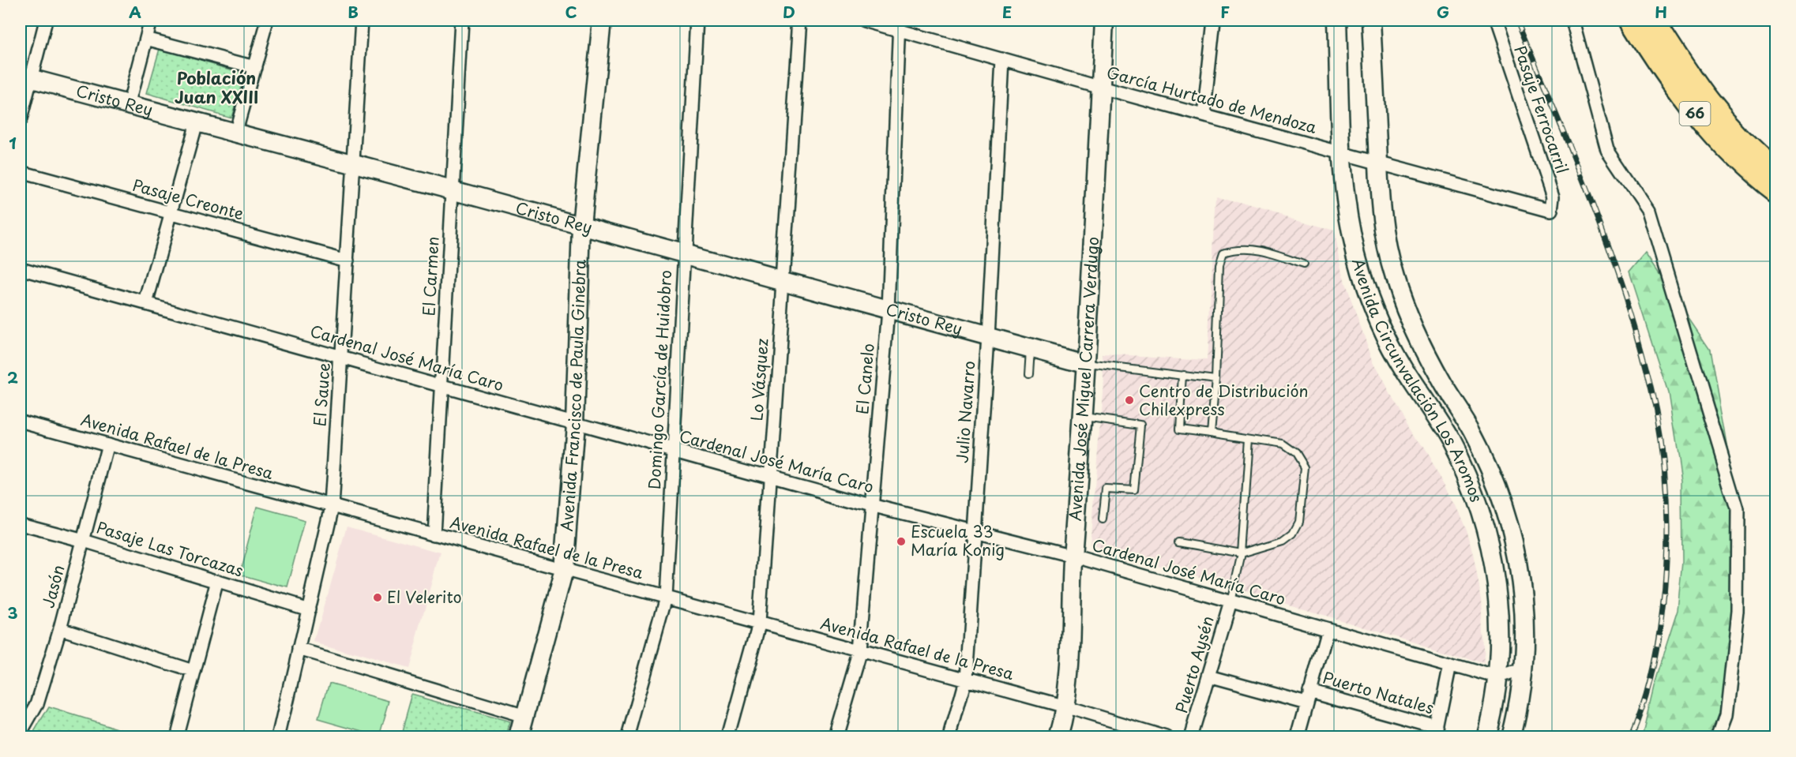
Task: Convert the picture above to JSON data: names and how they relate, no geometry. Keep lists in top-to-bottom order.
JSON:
{
  "streets": {
    "highway": ["66"],
    "street": [
      "García Hurtado de Mendoza",
      "Cristo Rey",
      "Pasaje Ferrocarril",
      "Pasaje Creonte",
      "El Carmen",
      "Cardenal José María Caro",
      "El Canelo",
      "Avenida José Miguel Carrera Verdugo",
      "Domingo García de Huidobro",
      "Lo Vásquez",
      "Avenida Circunvalación Los Aromos",
      "El Sauce",
      "Avenida Francisco de Paula Ginebra",
      "Julio Navarro",
      "Avenida Rafael de la Presa",
      "Pasaje Las Torcazas",
      "Jasón",
      "Puerto Aysén",
      "Puerto Natales"
    ]
  },
  "crossings": [
    ["García Hurtado de Mendoza", "Pasaje Ferrocarril"],
    ["García Hurtado de Mendoza", "El Canelo"],
    ["García Hurtado de Mendoza", "Avenida José Miguel Carrera Verdugo"],
    ["García Hurtado de Mendoza", "Avenida Circunvalación Los Aromos"],
    ["García Hurtado de Mendoza", "Julio Navarro"],
    ["Cristo Rey", "El Carmen"],
    ["Cristo Rey", "El Canelo"],
    ["Cristo Rey", "Avenida José Miguel Carrera Verdugo"],
    ["Cristo Rey", "Domingo García de Huidobro"],
    ["Cristo Rey", "Lo Vásquez"],
    ["Cristo Rey", "El Sauce"],
    ["Cristo Rey", "Avenida Francisco de Paula Ginebra"],
    ["Cristo Rey", "Julio Navarro"],
    ["Pasaje Creonte", "El Sauce"],
    ["El Carmen", "Cardenal José María Caro"],
    ["El Carmen", "Avenida Rafael de la Presa"],
    ["Cardenal José María Caro", "El Canelo"],
    ["Cardenal José María Caro", "Avenida José Miguel Carrera Verdugo"],
    ["Cardenal José María Caro", "Domingo García de Huidobro"],
    ["Cardenal José María Caro", "Lo Vásquez"],
    ["Cardenal José María Caro", "Avenida Circunvalación Los Aromos"],
    ["Cardenal José María Caro", "El Sauce"],
    ["Cardenal José María Caro", "Avenida Francisco de Paula Ginebra"],
    ["Cardenal José María Caro", "Julio Navarro"],
    ["Cardenal José María Caro", "Puerto Aysén"],
    ["El Canelo", "Avenida Rafael de la Presa"],
    ["Avenida José Miguel Carrera Verdugo", "Avenida Rafael de la Presa"],
    ["Domingo García de Huidobro", "Avenida Rafael de la Presa"],
    ["Lo Vásquez", "Avenida Rafael de la Presa"],
    ["El Sauce", "Avenida Rafael de la Presa"],
    ["El Sauce", "Pasaje Las Torcazas"],
    ["Avenida Francisco de Paula Ginebra", "Avenida Rafael de la Presa"],
    ["Julio Navarro", "Avenida Rafael de la Presa"],
    ["Avenida Rafael de la Presa", "Jasón"],
    ["Pasaje Las Torcazas", "Jasón"],
    ["Puerto Aysén", "Puerto Natales"]
  ],
  "districts": ["Población Juan XXIII"],
  "places": ["Centro de Distribución Chilexpress", "Escuela 33 María Konig", "El Velerito"],
  "grid": {
    "columns": [
      "A",
      "B",
      "C",
      "D",
      "E",
      "F",
      "G",
      "H"
    ],
    "rows": ["1", "2", "3"]
  }
}
